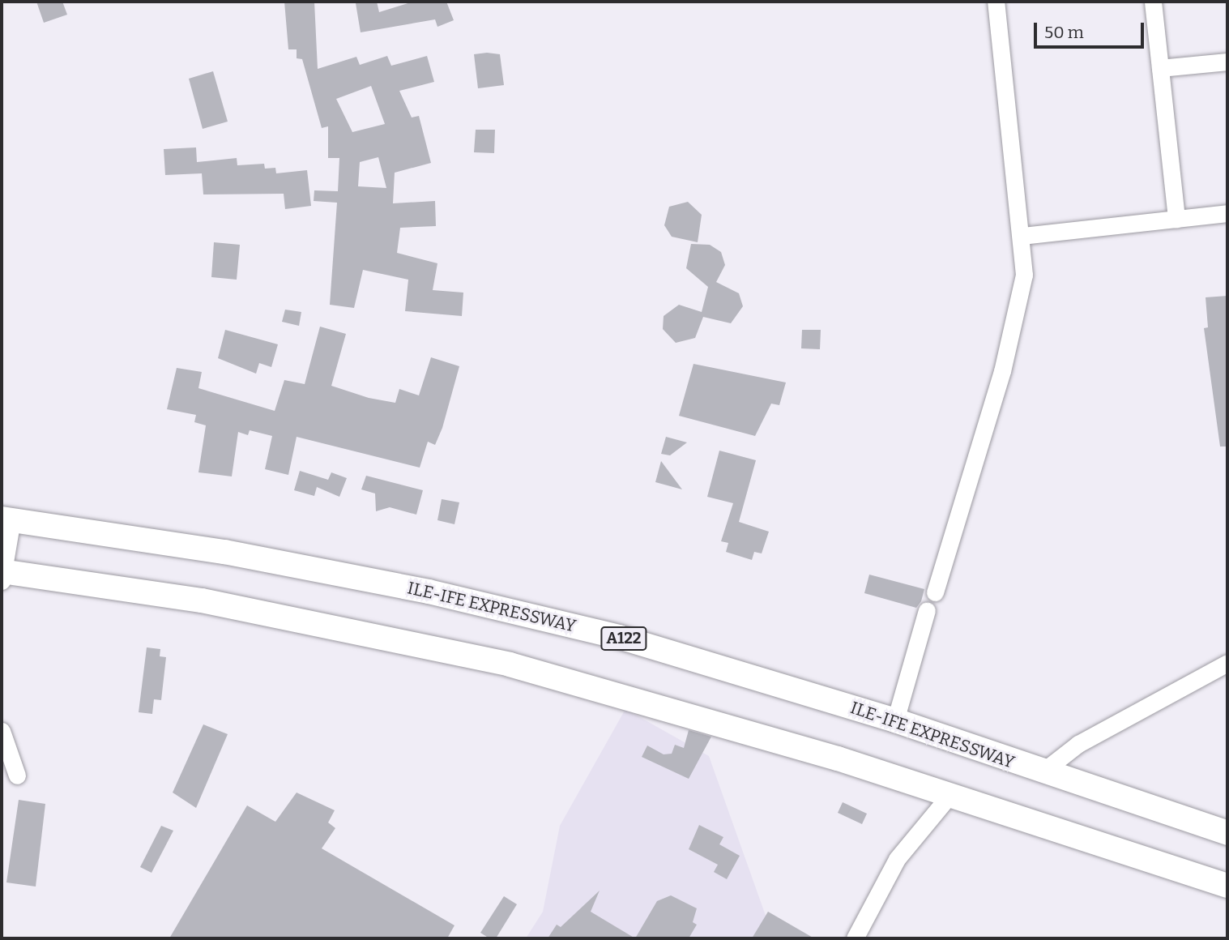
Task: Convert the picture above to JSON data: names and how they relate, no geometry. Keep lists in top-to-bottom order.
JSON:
{
  "streets": {
    "highway": ["ILE-IFE EXPRESSWAY", "A122"]
  },
  "scale_bar": "50 m"
}
